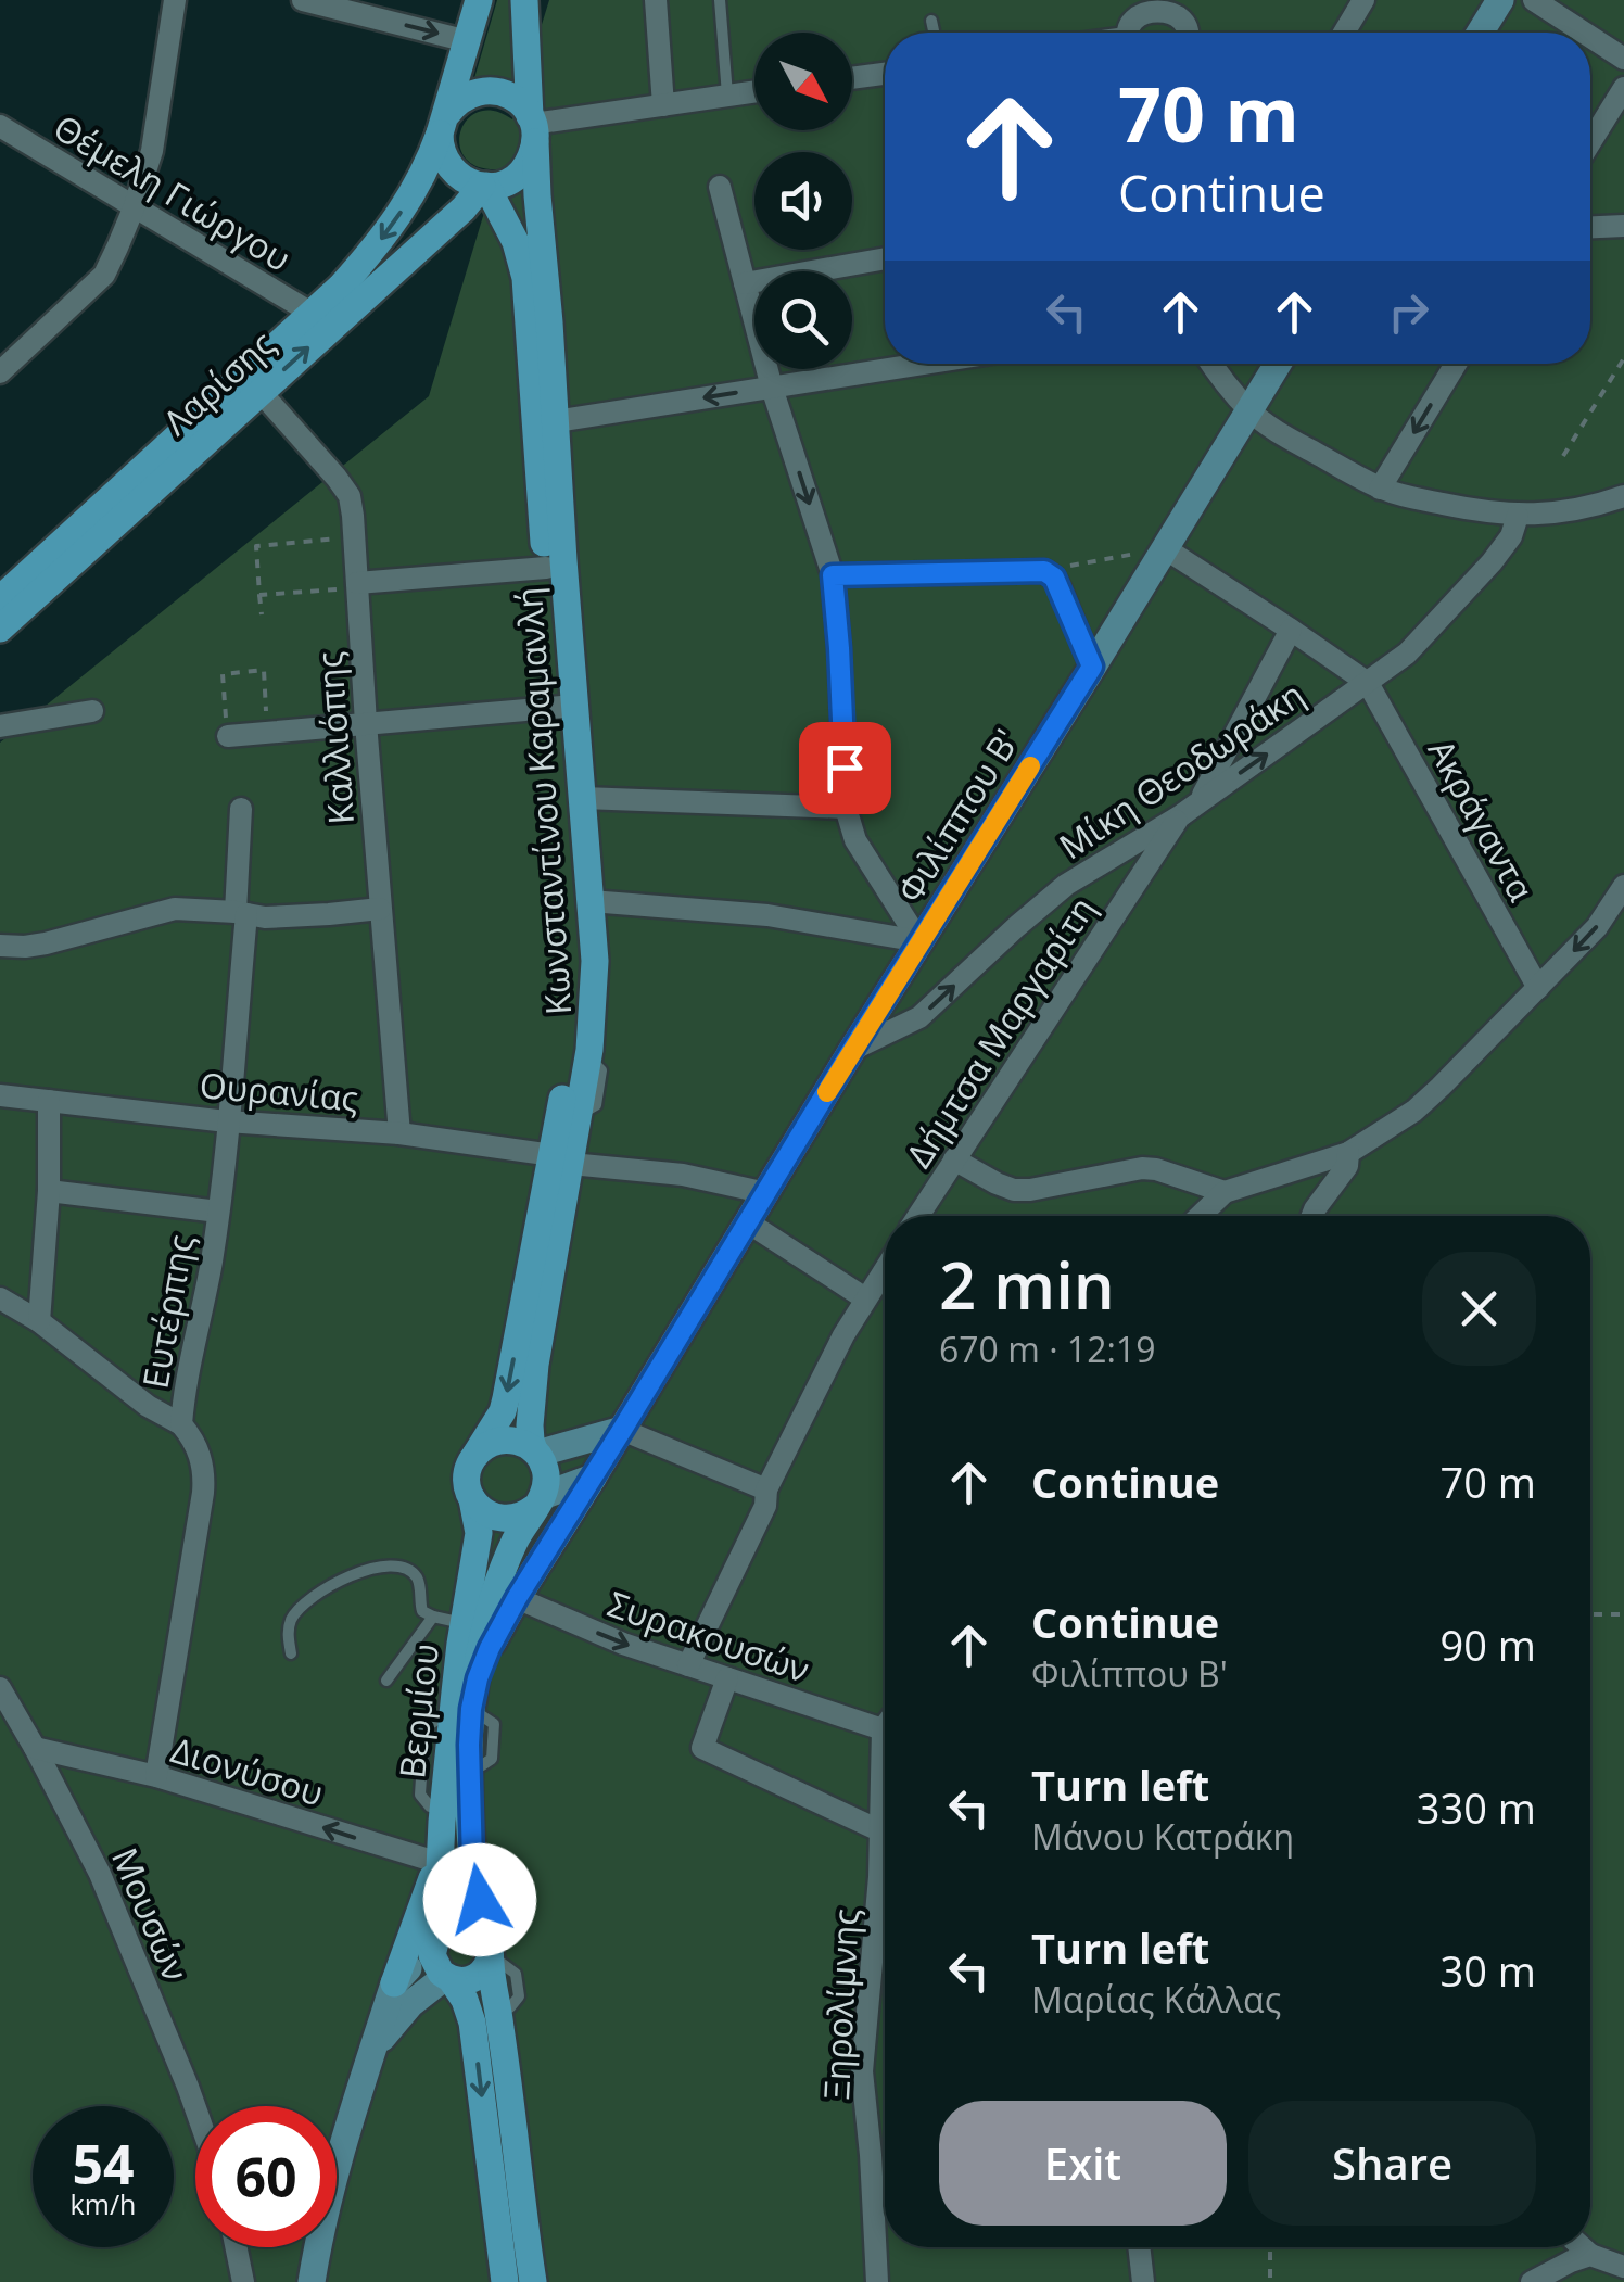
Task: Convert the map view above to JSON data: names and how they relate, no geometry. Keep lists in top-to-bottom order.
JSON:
{
  "streets": {
    "main road": [
      "Λαρίσης",
      "Κωνσταντίνου Καραμανλή",
      "Φιλίππου Β'",
      "Βερμίου"
    ],
    "street": [
      "Θέμελη Γιώργου",
      "Καλλιόπης",
      "Μίκη Θεοδωράκη",
      "Ακράγαντα",
      "Δήμτσα Μαργαρίτη",
      "Ουρανίας",
      "Ευτέρπης",
      "Συρακουσών",
      "Διονύσου",
      "Μουσών",
      "Ξηρολίμνης"
    ]
  },
  "crossings": [
    ["Θέμελη Γιώργου", "Λαρίσης"],
    ["Λαρίσης", "Καλλιόπης"],
    ["Λαρίσης", "Κωνσταντίνου Καραμανλή"],
    ["Καλλιόπης", "Ουρανίας"],
    ["Μίκη Θεοδωράκη", "Φιλίππου Β'"],
    ["Μίκη Θεοδωράκη", "Ακράγαντα"],
    ["Μίκη Θεοδωράκη", "Δήμτσα Μαργαρίτη"],
    ["Κωνσταντίνου Καραμανλή", "Ουρανίας"],
    ["Κωνσταντίνου Καραμανλή", "Βερμίου"],
    ["Φιλίππου Β'", "Ουρανίας"],
    ["Ουρανίας", "Ευτέρπης"],
    ["Ευτέρπης", "Διονύσου"],
    ["Βερμίου", "Διονύσου"],
    ["Διονύσου", "Μουσών"]
  ],
  "one_way": ["Μίκη Θεοδωράκη", "Συρακουσών", "Διονύσου"],
  "north": "bottom right",
  "page": {
    "turn": ["70 m", "Continue"],
    "heading": ["2 min", "670 m · 12:19"],
    "list": [
      {
        "name": "Continue",
        "value": "70 m"
      },
      {
        "name": "Continue",
        "note": "Φιλίππου Β'",
        "value": "90 m"
      },
      {
        "name": "Turn left",
        "note": "Μάνου Κατράκη",
        "value": "330 m"
      },
      {
        "name": "Turn left",
        "note": "Μαρίας Κάλλας",
        "value": "30 m"
      }
    ],
    "buttons": ["Exit", "Share"],
    "speed": "54 km/h",
    "limit": "60"
  }
}
